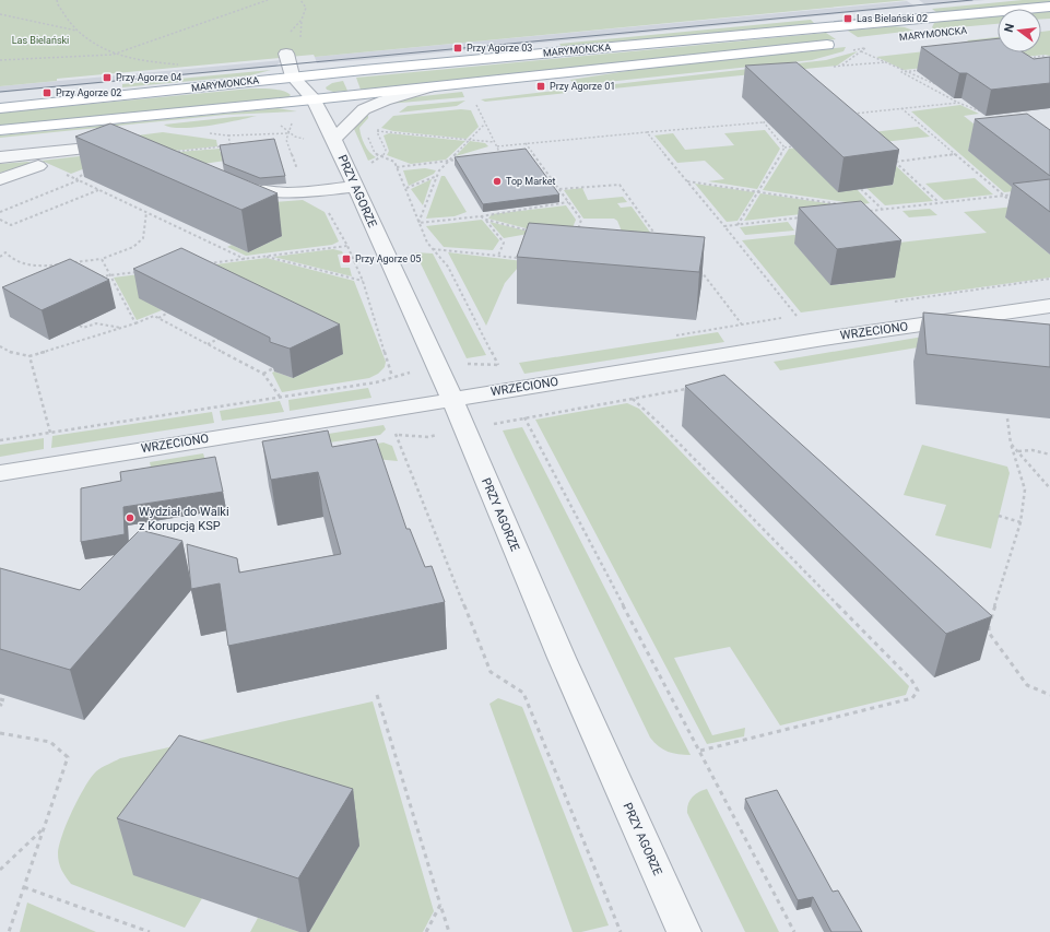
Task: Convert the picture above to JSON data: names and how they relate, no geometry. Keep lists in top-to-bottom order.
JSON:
{
  "streets": {
    "main road": ["MARYMONCKA"],
    "street": ["PRZY AGORZE", "WRZECIONO"]
  },
  "crossings": [
    ["MARYMONCKA", "PRZY AGORZE"],
    ["PRZY AGORZE", "WRZECIONO"]
  ],
  "parks": ["Las Bielański"],
  "places": {
    "transit": [
      "Las Bielański 02",
      "Przy Agorze 03",
      "Przy Agorze 04",
      "Przy Agorze 01",
      "Przy Agorze 02",
      "Przy Agorze 05"
    ],
    "other": ["Top Market", "Wydział do Walki z Korupcją KSP"]
  },
  "north": "left"
}
